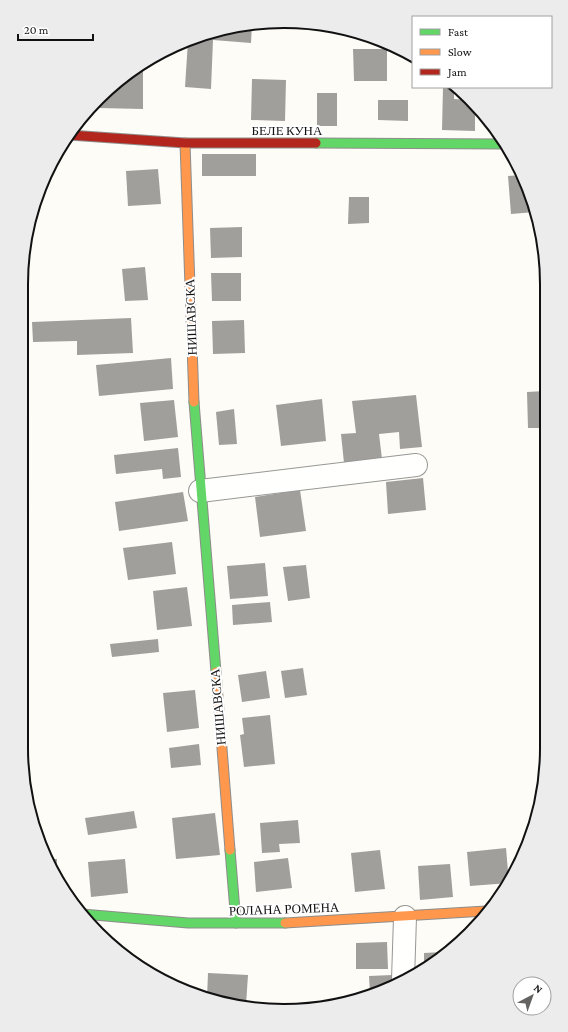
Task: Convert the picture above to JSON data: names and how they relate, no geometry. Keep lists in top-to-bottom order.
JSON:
{
  "streets": {
    "street": ["БЕЛЕ КУНА", "НИШАВСКА", "РОЛАНА РОМЕНА"]
  },
  "crossings": [
    ["БЕЛЕ КУНА", "НИШАВСКА"],
    ["НИШАВСКА", "РОЛАНА РОМЕНА"]
  ],
  "legend": ["Fast", "Slow", "Jam"],
  "scale_bar": "20 m",
  "north": "top right"
}
